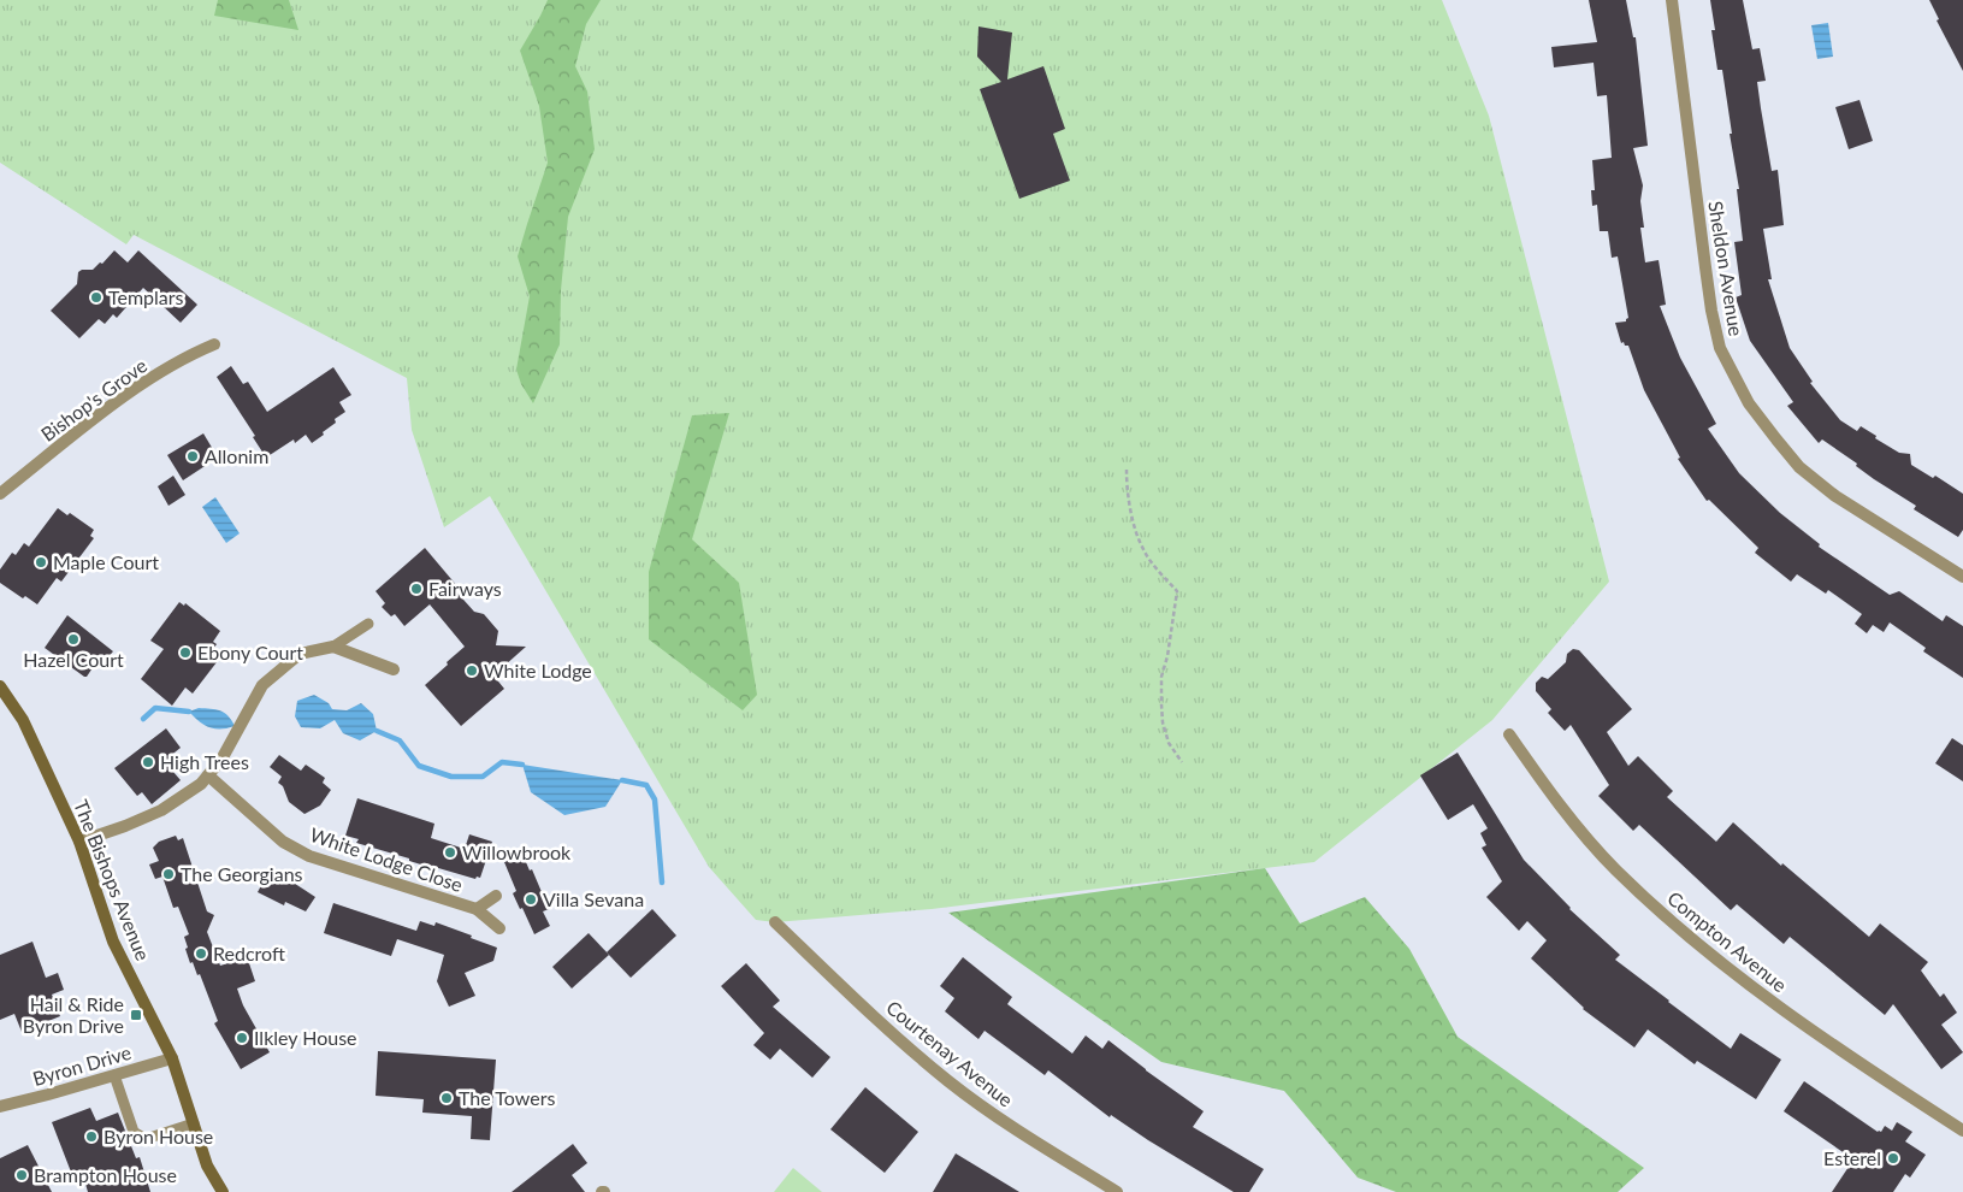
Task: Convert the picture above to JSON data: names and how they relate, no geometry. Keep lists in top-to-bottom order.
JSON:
{
  "streets": {
    "street": [
      "Sheldon Avenue",
      "Bishop's Grove",
      "White Lodge Close",
      "The Bishops Avenue",
      "Compton Avenue",
      "Courtenay Avenue",
      "Byron Drive"
    ]
  },
  "crossings": [
    ["The Bishops Avenue", "Byron Drive"]
  ],
  "places": {
    "other": [
      "Templars",
      "Allonim",
      "Maple Court",
      "Fairways",
      "Hazel Court",
      "Ebony Court",
      "White Lodge",
      "High Trees",
      "Willowbrook",
      "The Georgians",
      "Villa Sevana",
      "Redcroft",
      "Ilkley House",
      "The Towers",
      "Byron House",
      "Esterel",
      "Brampton House"
    ],
    "transit": ["Hail & Ride Byron Drive"]
  }
}
